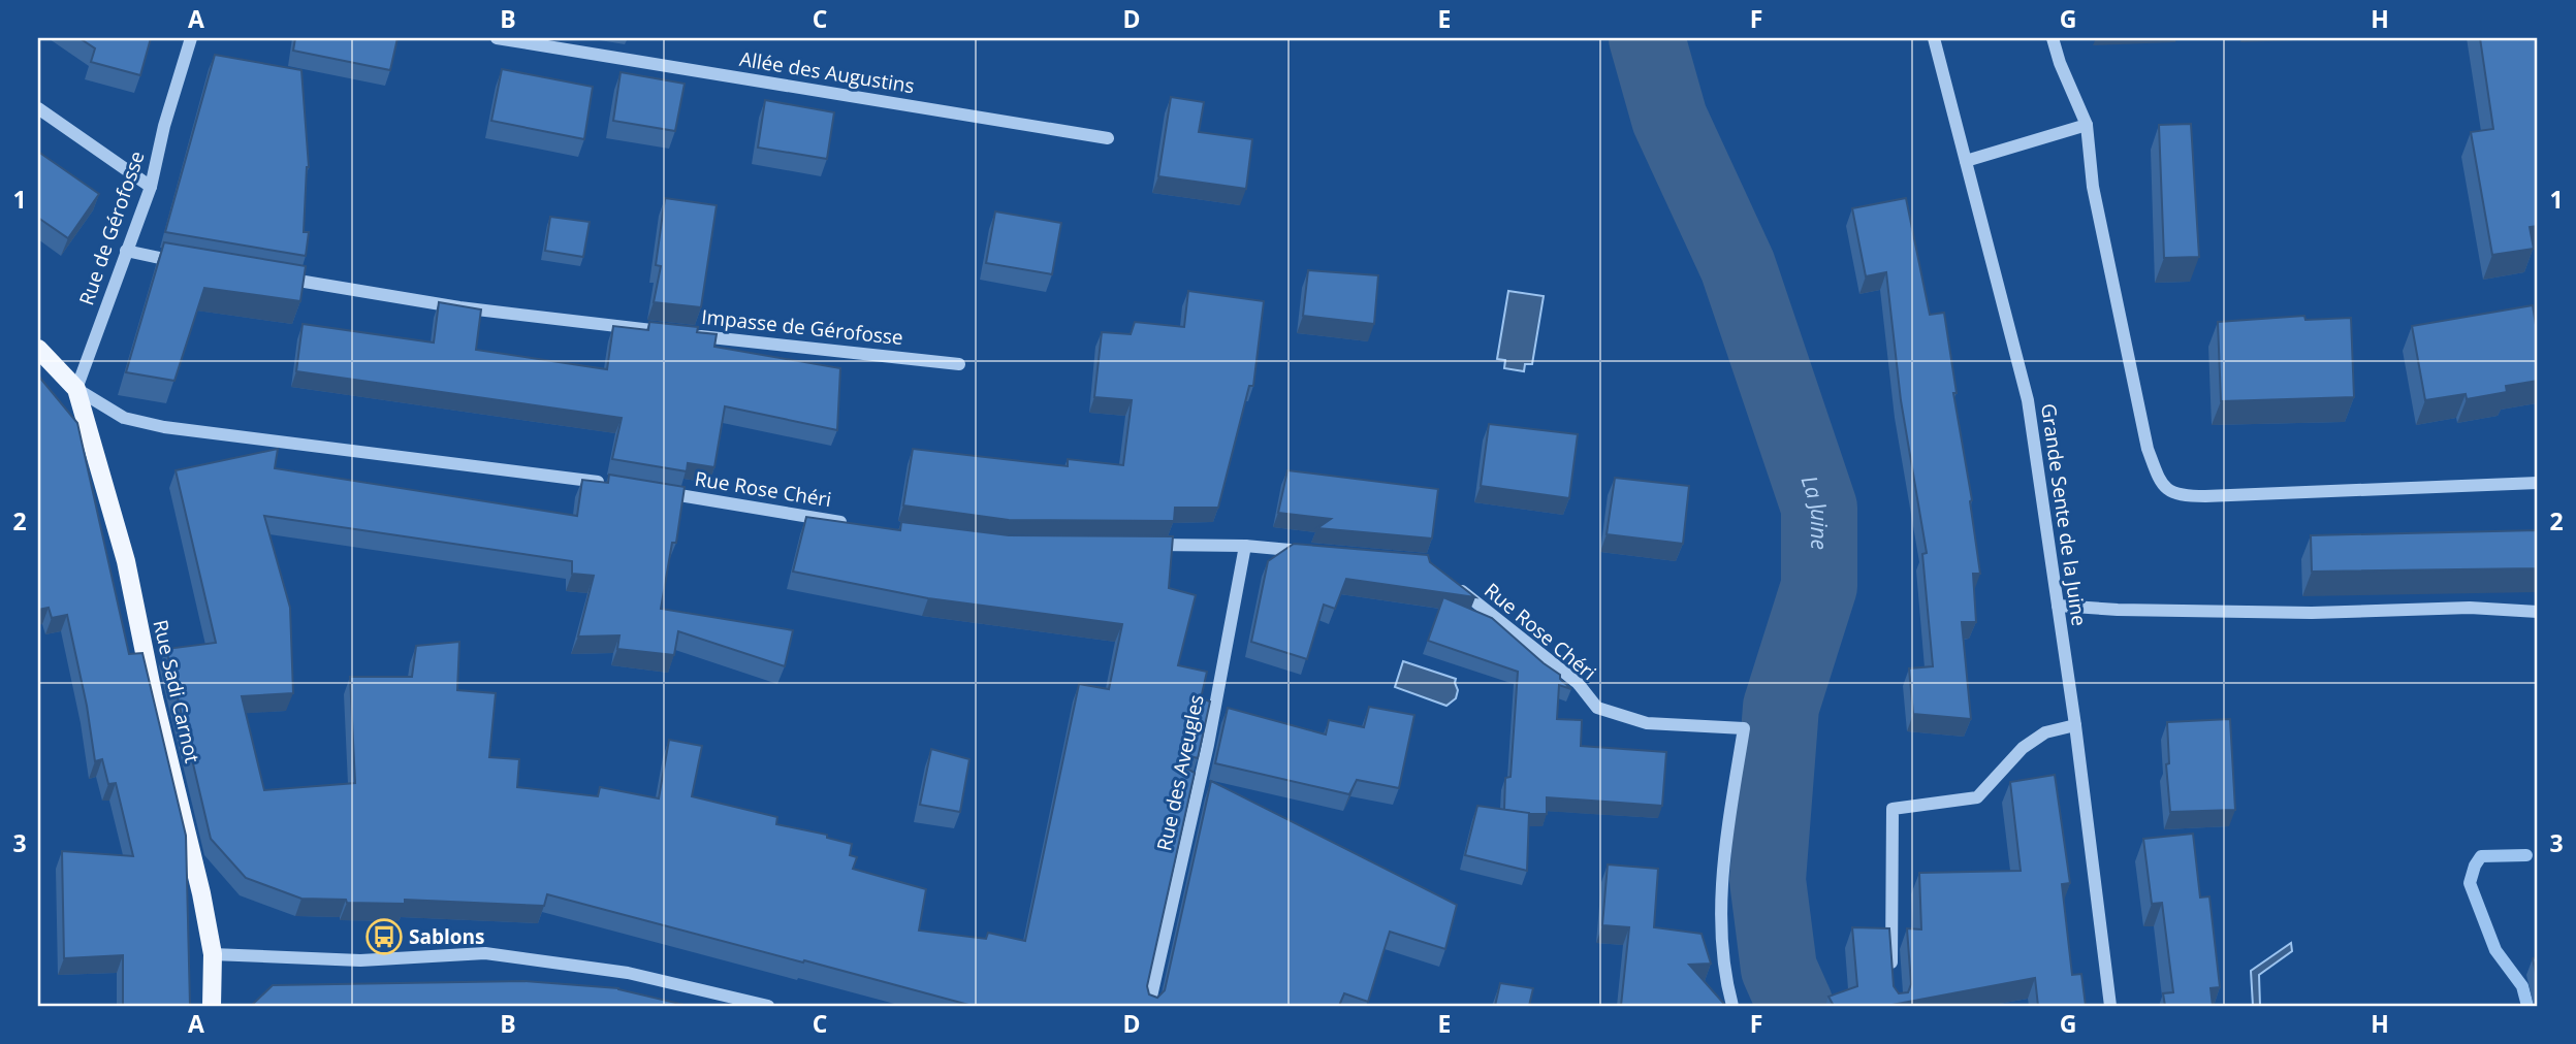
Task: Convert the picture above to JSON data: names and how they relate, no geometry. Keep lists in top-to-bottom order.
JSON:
{
  "streets": {
    "main road": ["Rue Sadi Carnot"],
    "street": [
      "Allée des Augustins",
      "Rue de Gérofosse",
      "Impasse de Gérofosse",
      "Rue Rose Chéri",
      "Grande Sente de la Juine",
      "Rue des Aveugles"
    ]
  },
  "crossings": [
    ["Rue de Gérofosse", "Rue Sadi Carnot"]
  ],
  "water": ["La Juine"],
  "places": {
    "bus stop": ["Sablons"]
  },
  "grid": {
    "columns": [
      "A",
      "B",
      "C",
      "D",
      "E",
      "F",
      "G",
      "H"
    ],
    "rows": ["1", "2", "3"]
  }
}
